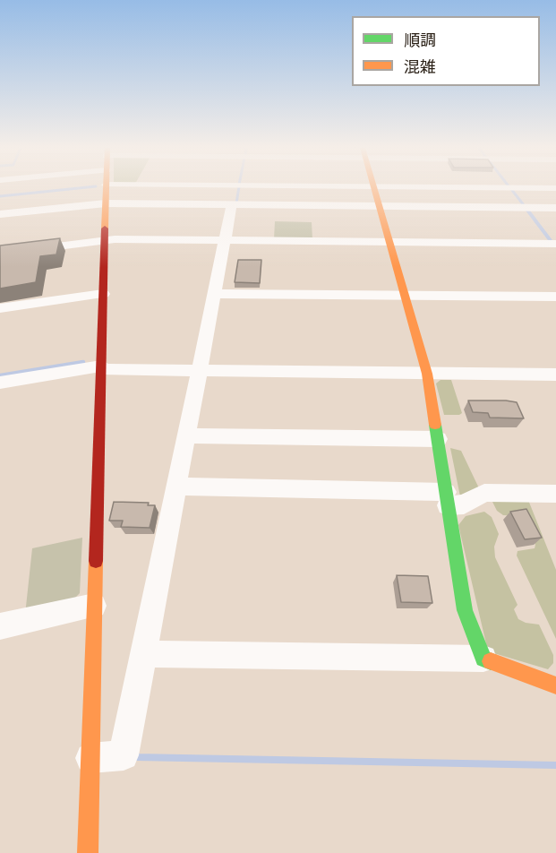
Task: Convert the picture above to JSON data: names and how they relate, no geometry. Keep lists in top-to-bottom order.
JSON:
{
  "legend": ["順調", "混雑"]
}
